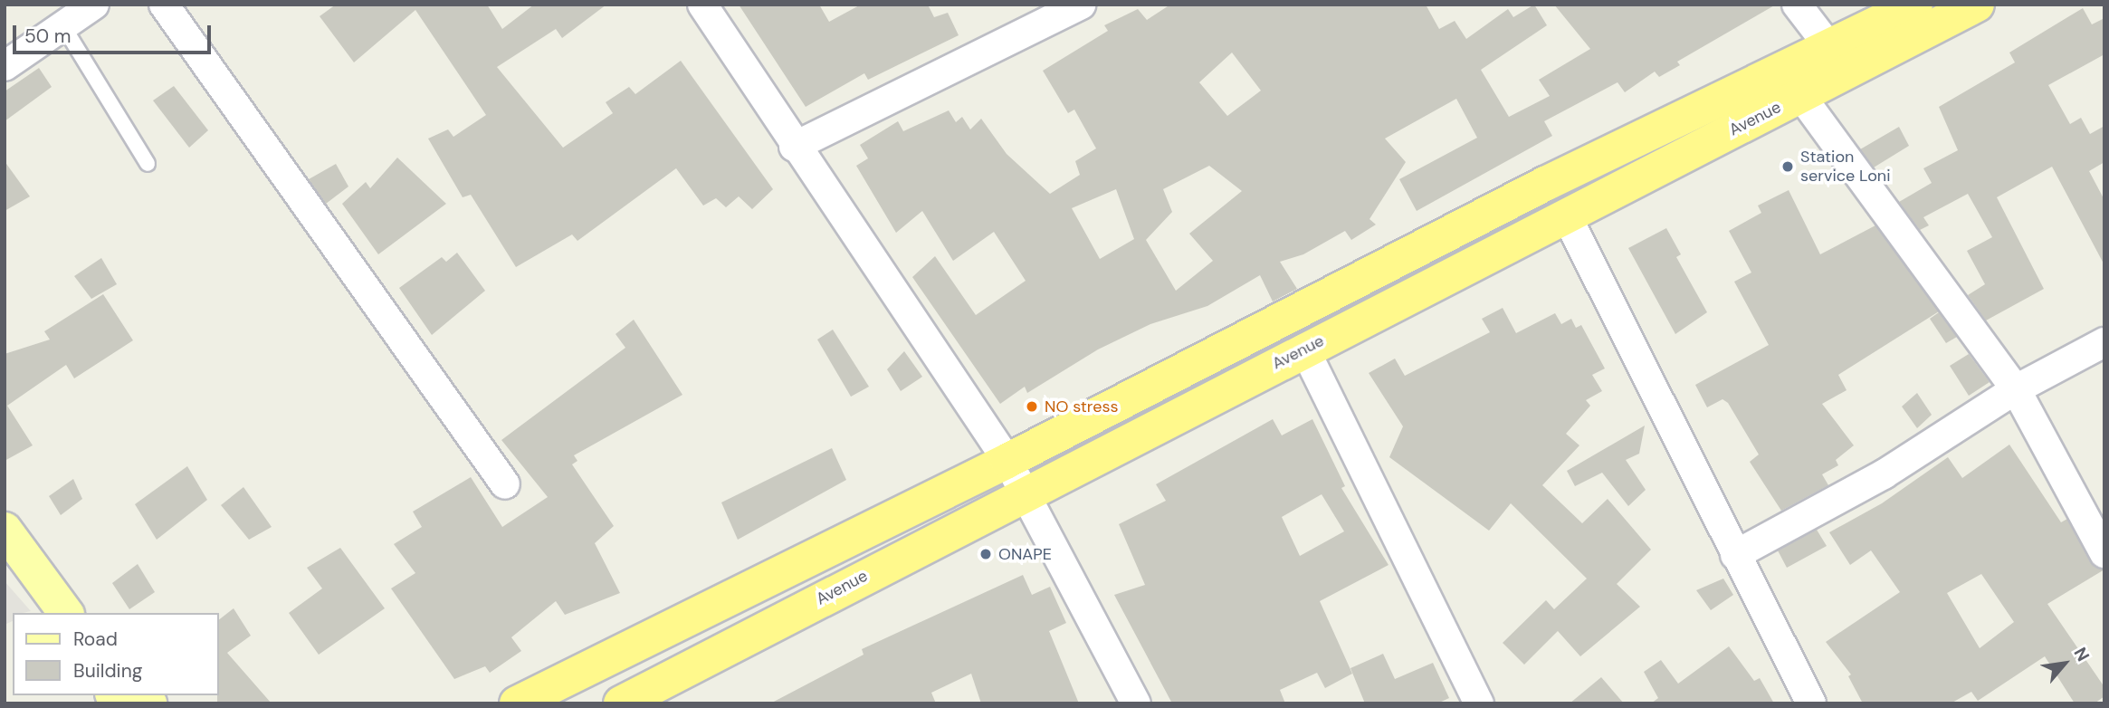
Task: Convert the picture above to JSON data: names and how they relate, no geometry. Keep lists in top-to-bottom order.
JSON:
{
  "streets": {
    "highway": ["Avenue"]
  },
  "places": ["Station service Loni", "NO stress", "ONAPE"],
  "legend": ["Road", "Building"],
  "scale_bar": "50 m",
  "north": "top right"
}
